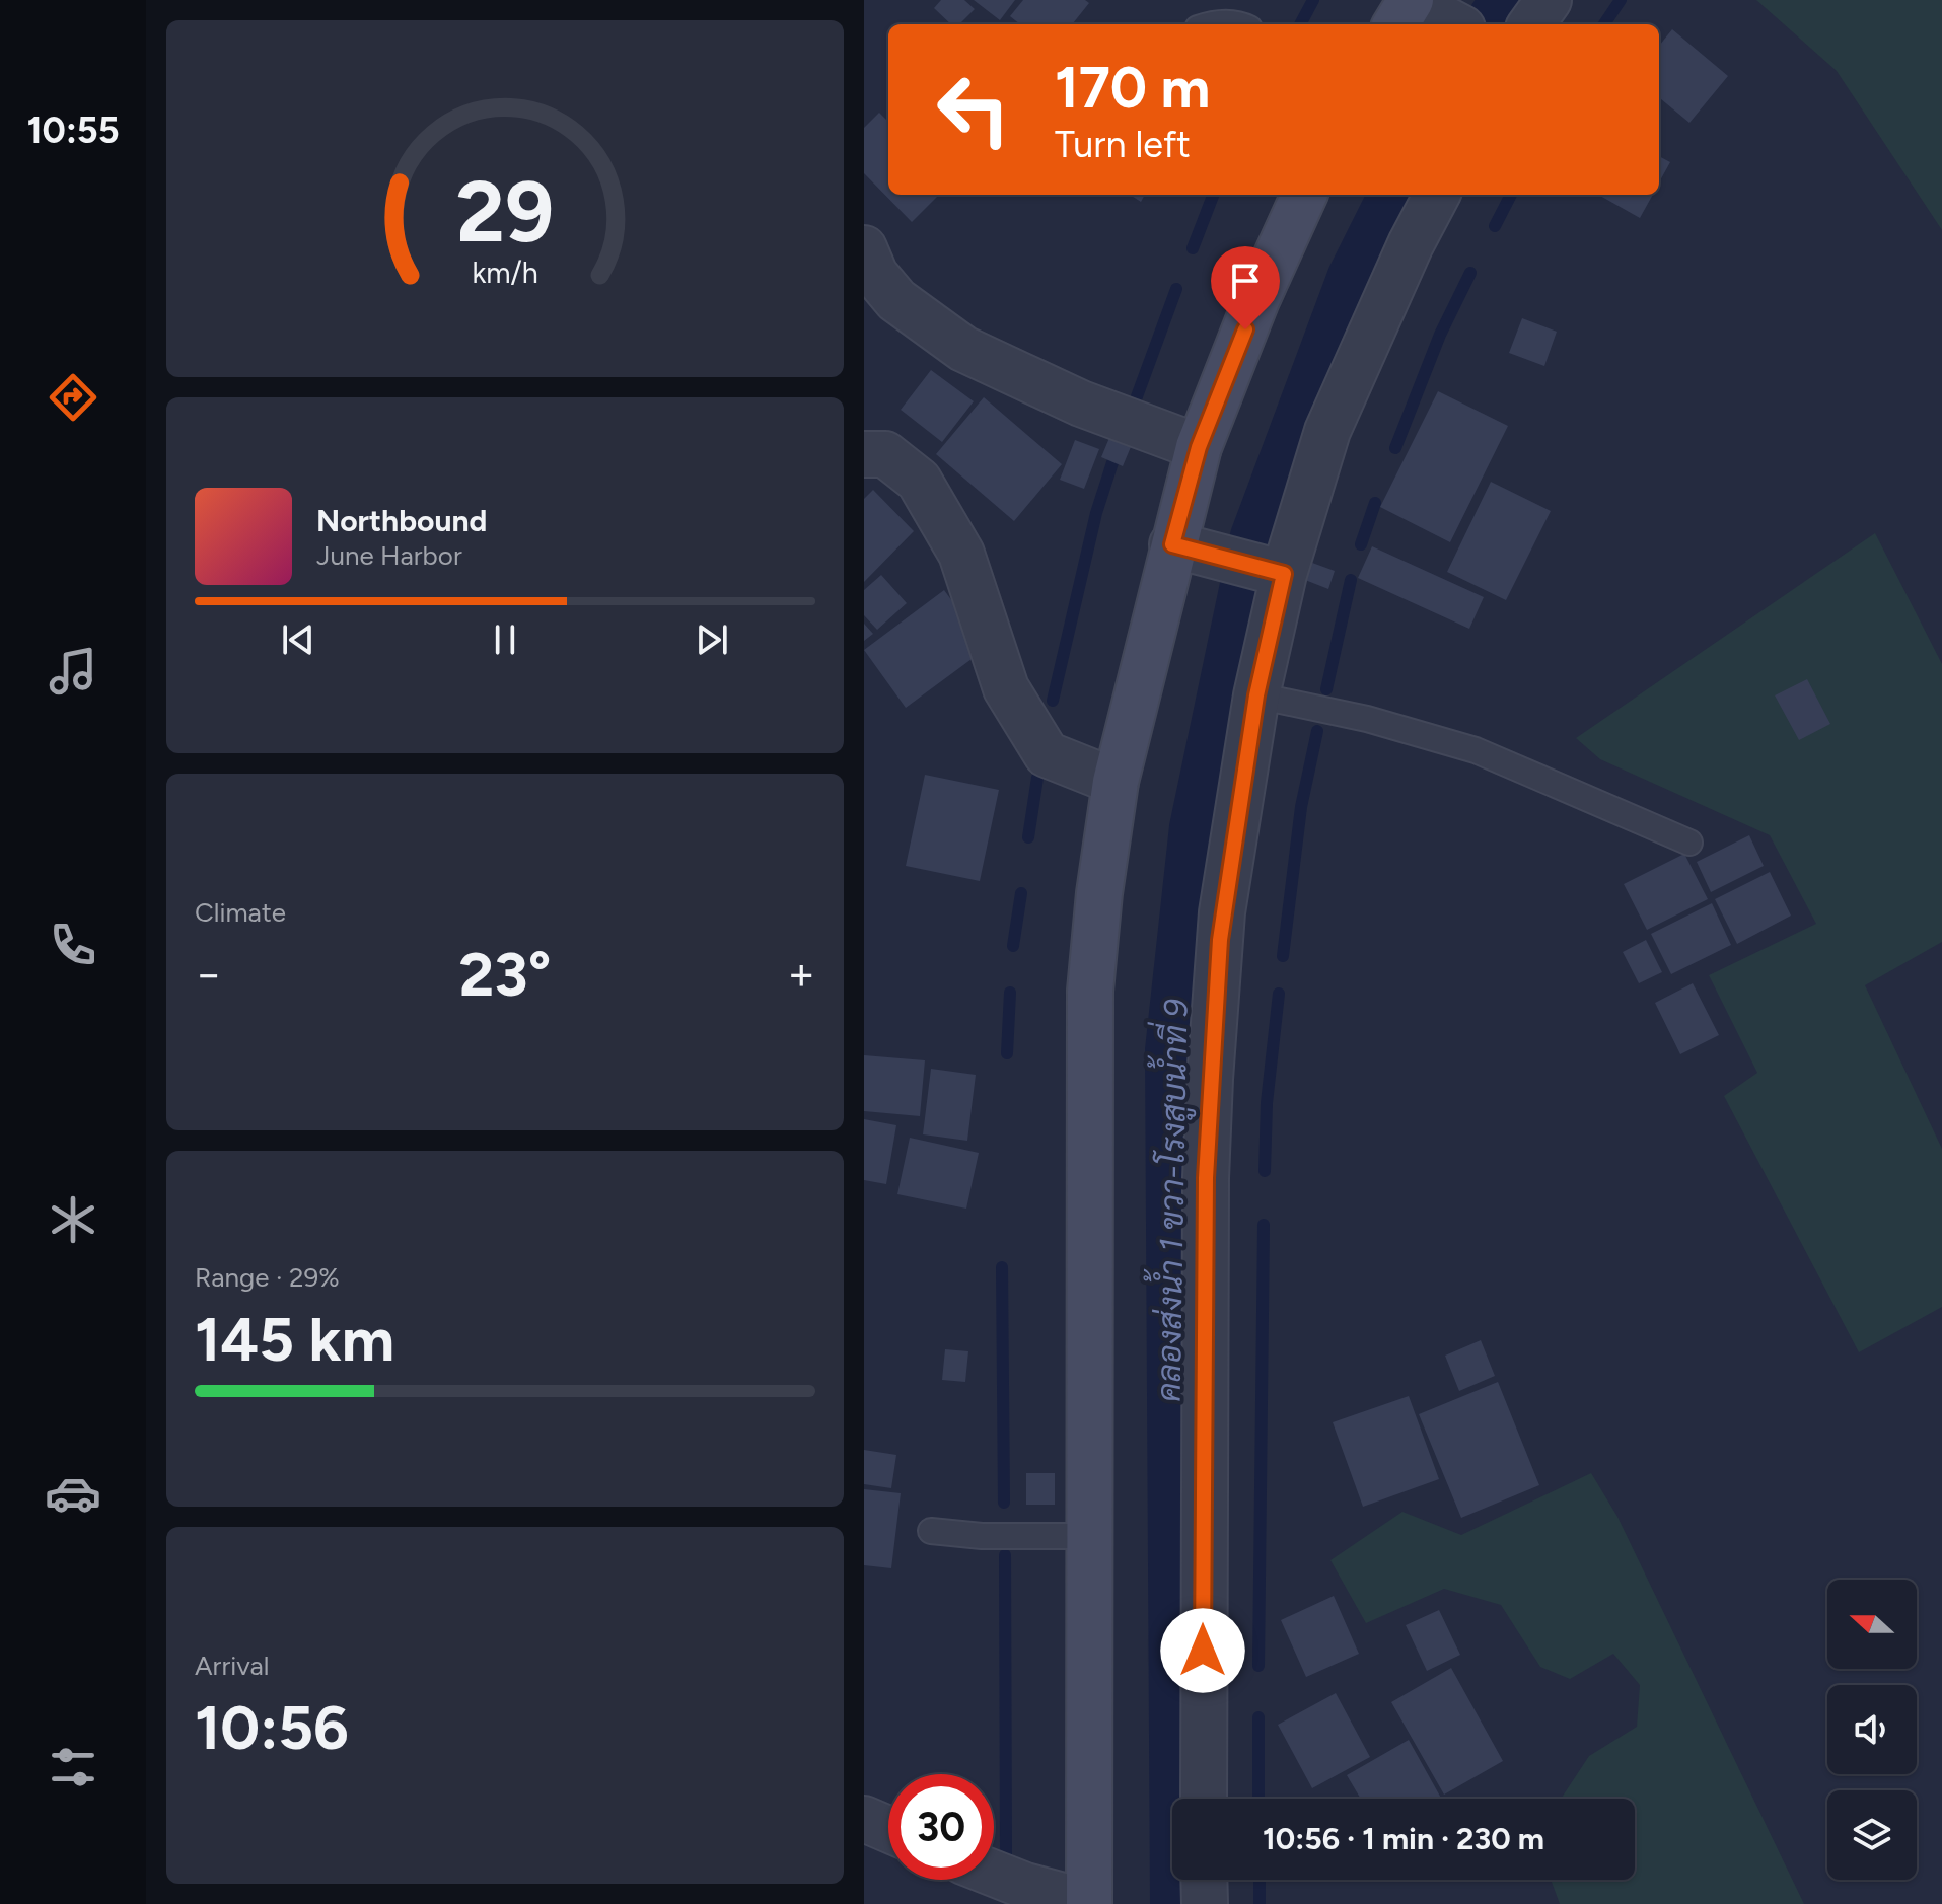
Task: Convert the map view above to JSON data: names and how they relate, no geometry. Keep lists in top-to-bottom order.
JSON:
{
  "water": ["คลองส่งน้ำ 1 ขวา-โรงสูบน้ำที่ 9"],
  "north": "left",
  "page": {
    "tabs": "10:55",
    "turn": ["170 m", "Turn left"],
    "song": ["Northbound", "June Harbor"],
    "tile": [
      "Climate",
      ["Range · 29%", "145 km"],
      ["Arrival", "10:56"]
    ],
    "heat": ["−", "23°", "+"],
    "limit": "30",
    "trip": "10:56 · 1 min · 230 m",
    "gauge": ["29", "km/h"]
  }
}
